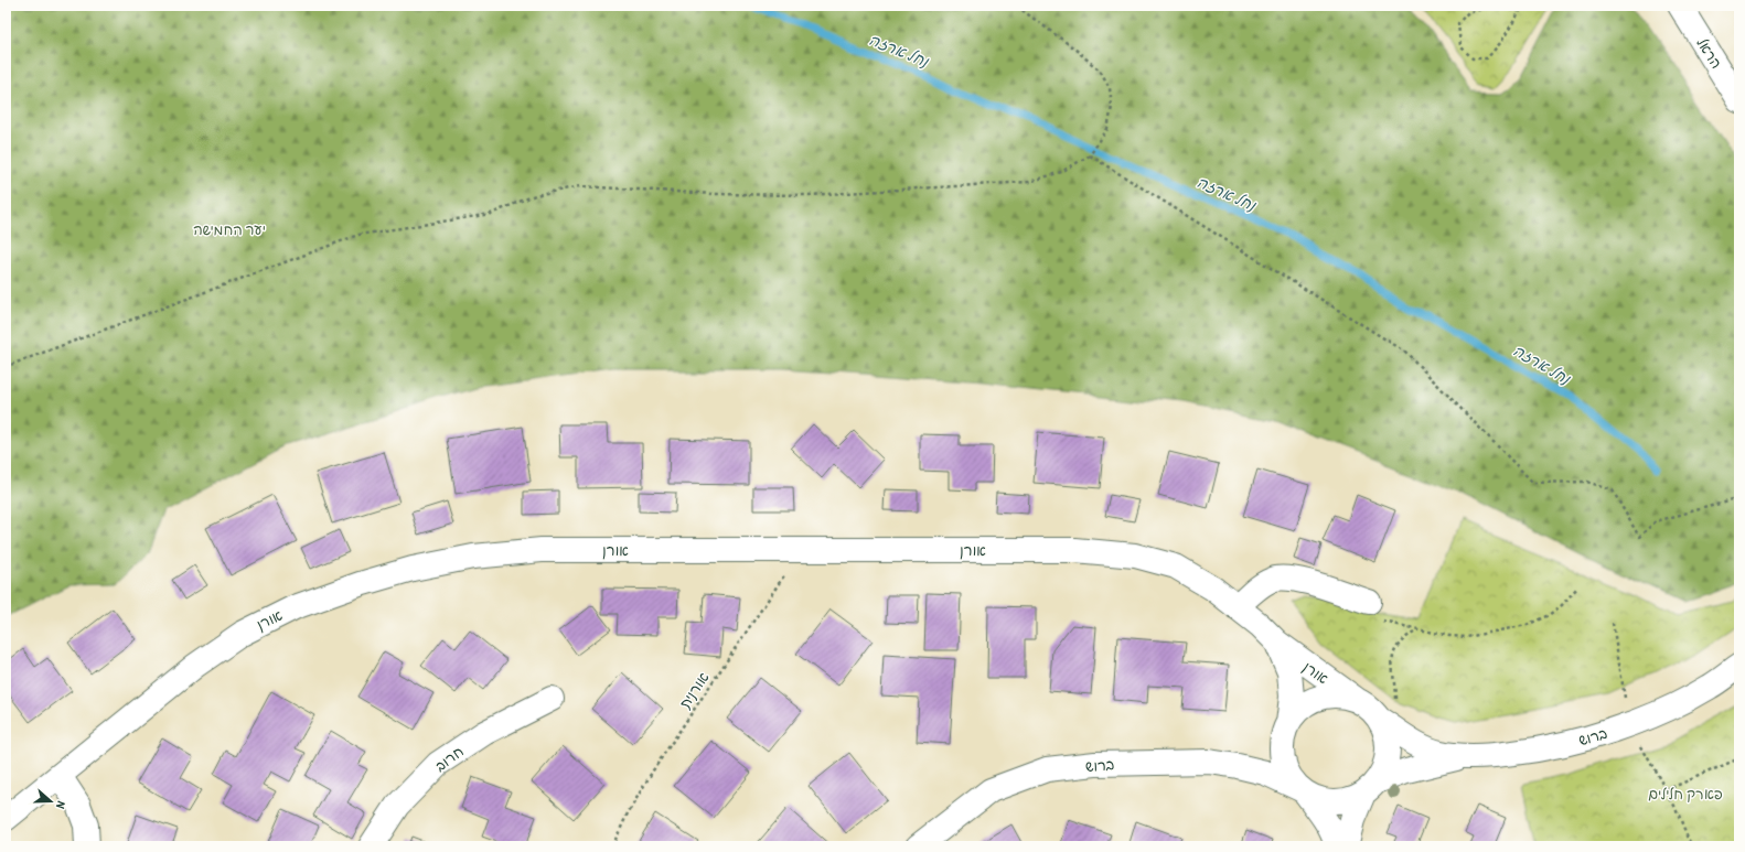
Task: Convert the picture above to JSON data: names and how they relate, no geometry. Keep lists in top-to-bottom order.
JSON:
{
  "streets": {
    "street": [
      "הראל",
      "אורן",
      "ברוש",
      "חרוב"
    ],
    "path": ["אורנית"]
  },
  "crossings": [
    ["אורן", "אורנית"],
    ["אורן", "ברוש"]
  ],
  "water": ["נחל ארזה"],
  "parks": ["יער החמישה", "פארק חלילים"],
  "north": "right"
}
